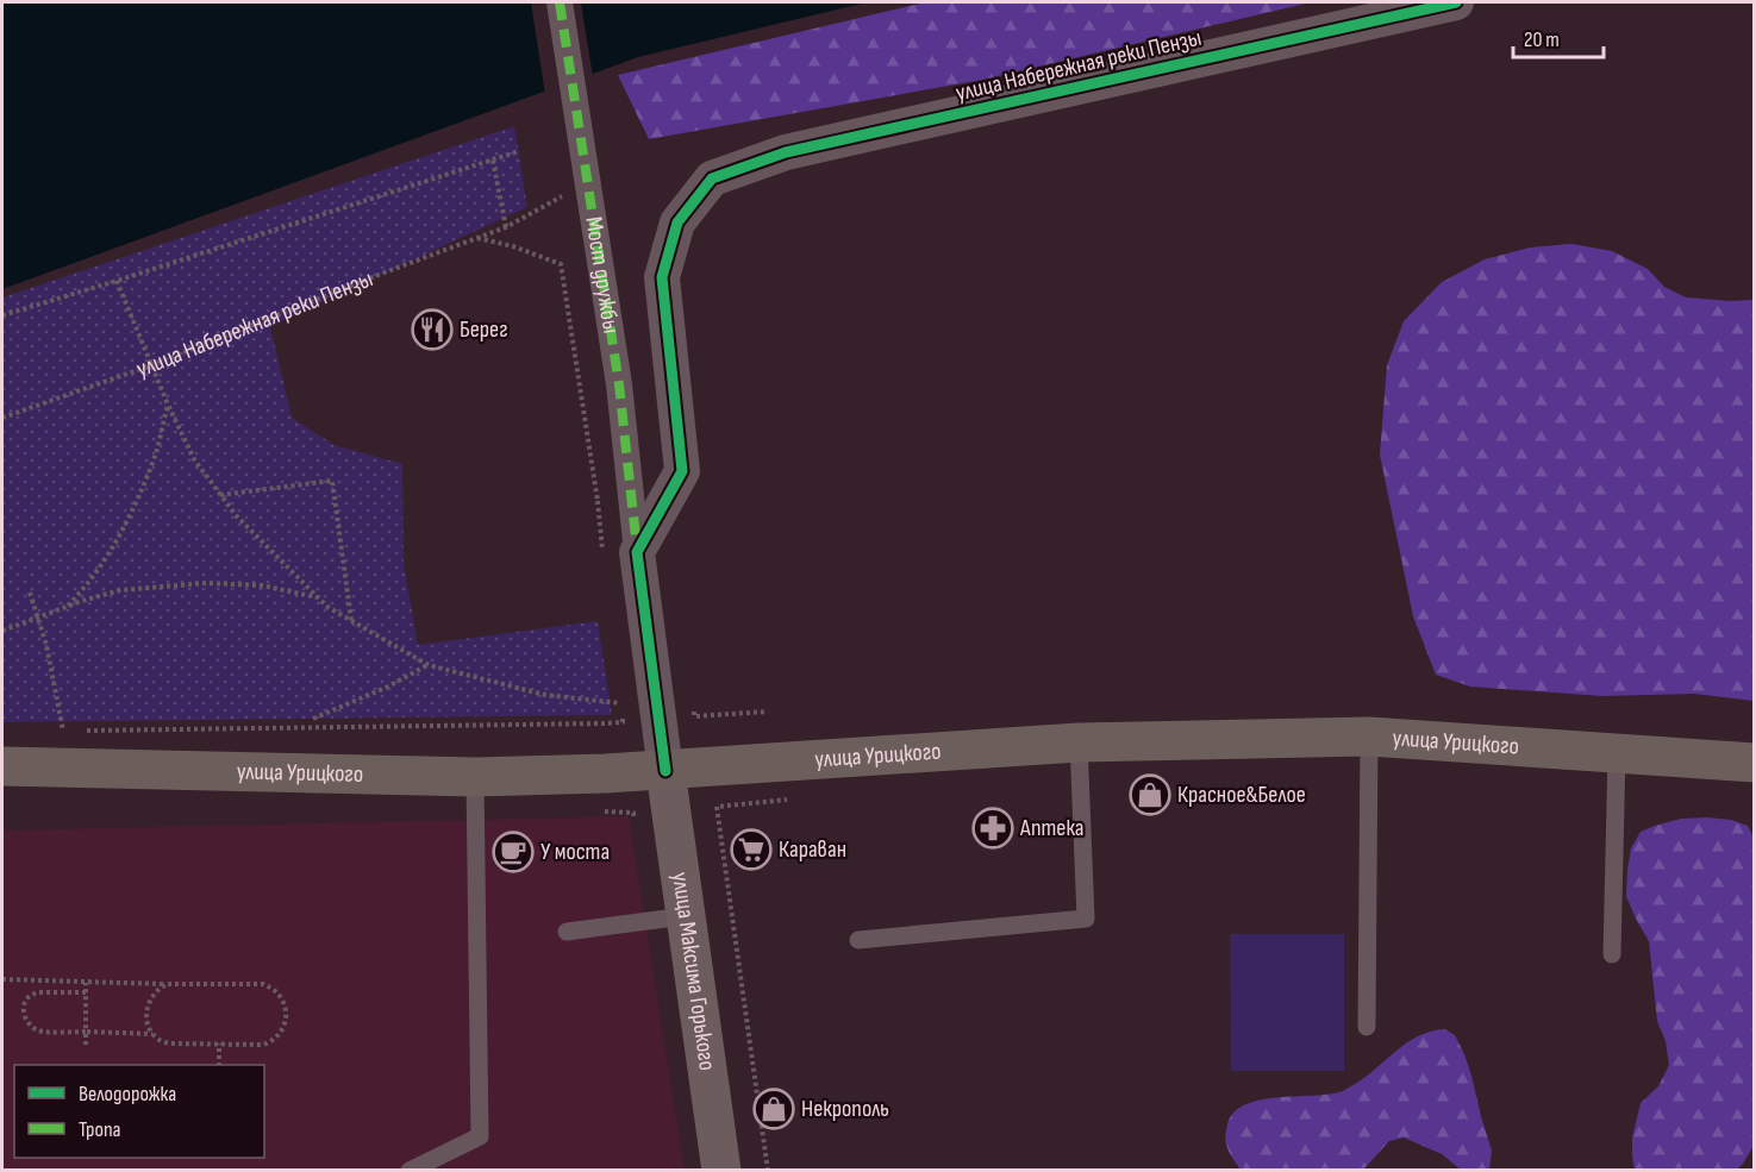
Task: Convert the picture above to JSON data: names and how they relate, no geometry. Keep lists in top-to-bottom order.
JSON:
{
  "streets": {
    "main road": ["улица Урицкого", "улица Максима Горького"],
    "street": ["улица Набережная реки Пензы", "Мост дружбы"]
  },
  "crossings": [
    ["улица Набережная реки Пензы", "Мост дружбы"],
    ["улица Урицкого", "улица Максима Горького"]
  ],
  "places": {
    "restaurant": ["Берег"],
    "shop": ["Красное&Белое", "Некрополь"],
    "pharmacy": ["Аптека"],
    "supermarket": ["Караван"],
    "cafe": ["У моста"]
  },
  "legend": ["Велодорожка", "Тропа"],
  "scale_bar": "20 m"
}
